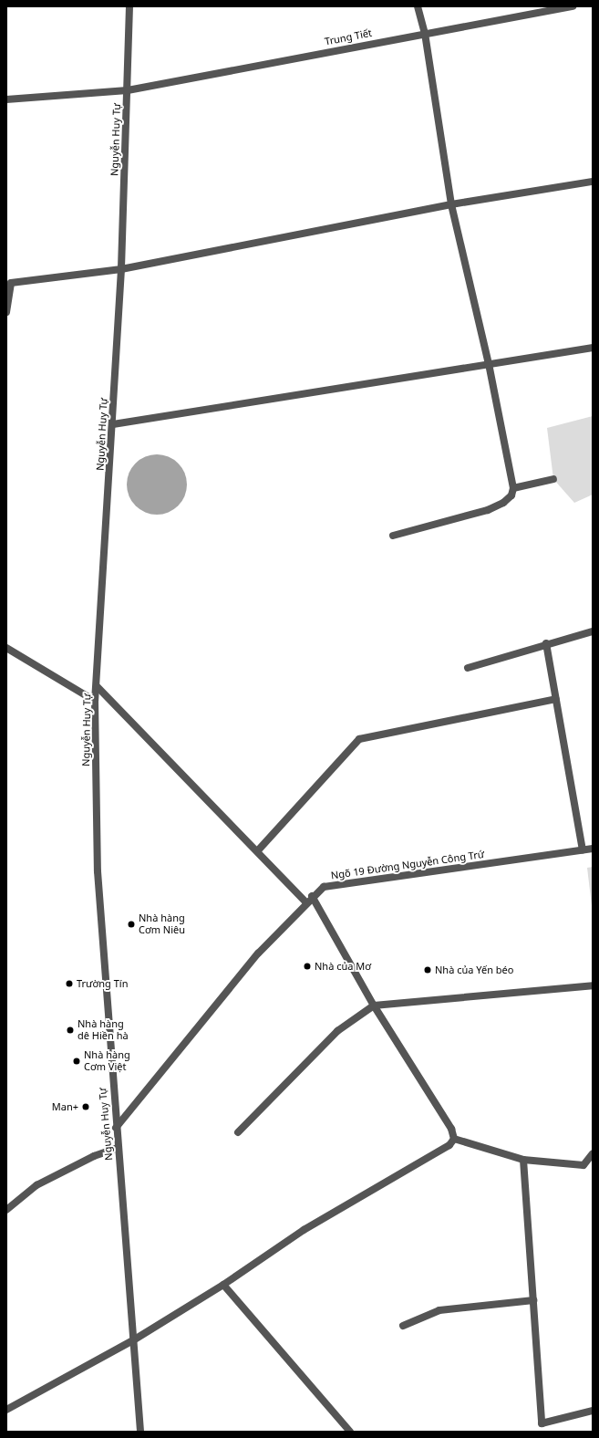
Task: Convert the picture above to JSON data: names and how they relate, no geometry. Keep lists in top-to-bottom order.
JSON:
{
  "streets": {
    "street": ["Trung Tiết", "Nguyễn Huy Tự", "Ngõ 19 Đường Nguyễn Công Trứ"]
  },
  "crossings": [
    ["Trung Tiết", "Nguyễn Huy Tự"],
    ["Nguyễn Huy Tự", "Ngõ 19 Đường Nguyễn Công Trứ"]
  ],
  "places": [
    "Nhà hàng Cơm Niêu",
    "Nhà của Mơ",
    "Nhà của Yến béo",
    "Trường Tín",
    "Nhà hàng dê Hiền hà",
    "Nhà hàng Cơm Việt",
    "Man+"
  ]
}
